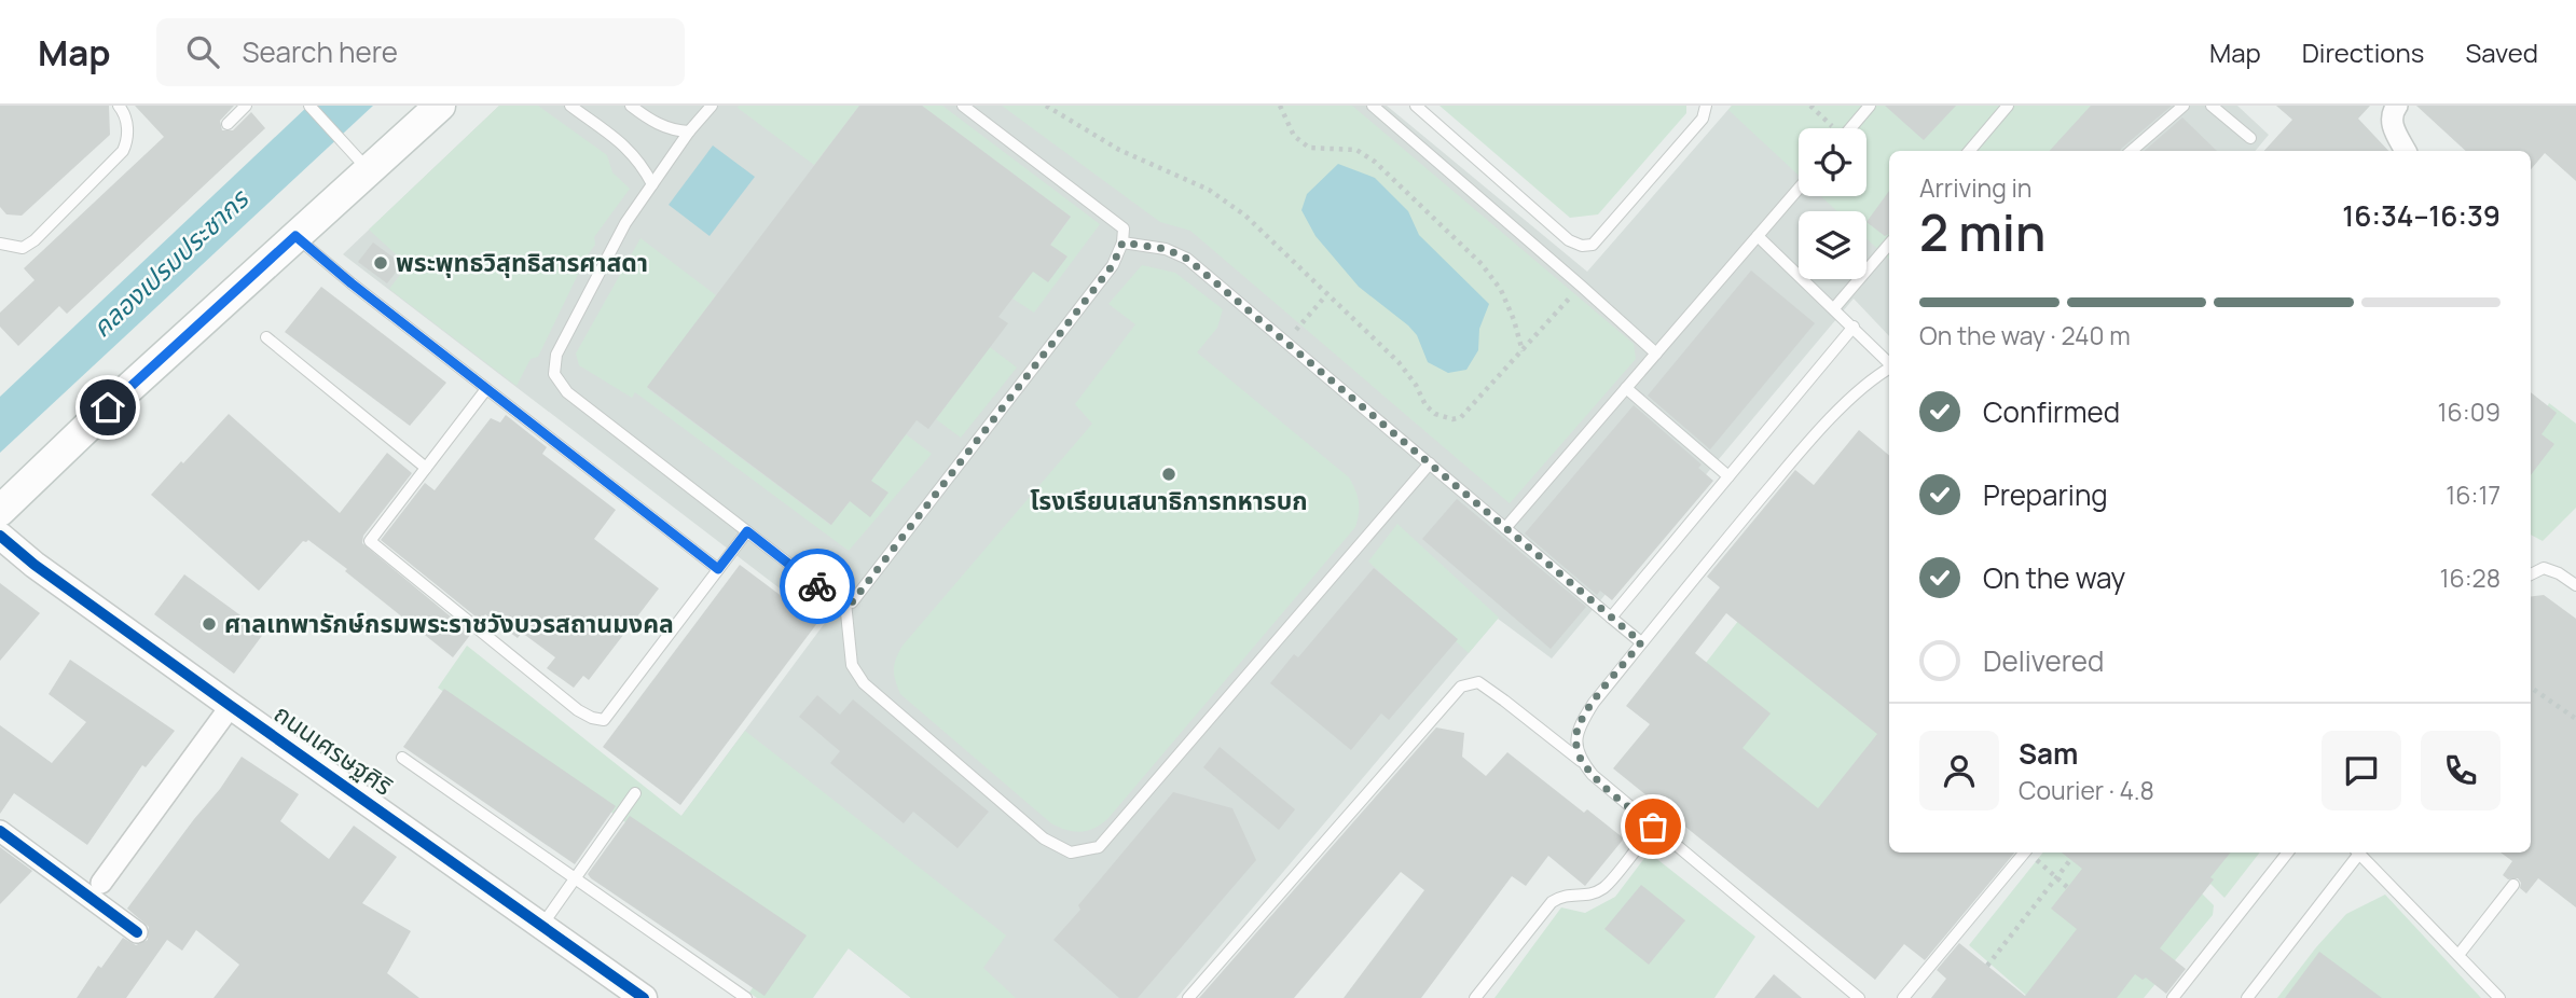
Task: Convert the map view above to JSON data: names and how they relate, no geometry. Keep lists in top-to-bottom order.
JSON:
{
  "streets": {
    "street": ["ถนนเศรษฐศิริ"]
  },
  "water": ["คลองเปรมประชากร"],
  "places": ["พระพุทธวิสุทธิสารศาสดา", "โรงเรียนเสนาธิการทหารบก", "ศาลเทพารักษ์กรมพระราชวังบวรสถานมงคล"],
  "page": {
    "header": "Map",
    "search": "Search here",
    "nav": ["Map", "Directions", "Saved"],
    "heading": ["2 min", "Arriving in", "16:34–16:39"],
    "panel": ["Sam", "Courier · 4.8"],
    "bar": "On the way · 240 m",
    "list": [
      ["Confirmed", "16:09"],
      ["Preparing", "16:17"],
      ["On the way", "16:28"],
      "Delivered"
    ]
  }
}
